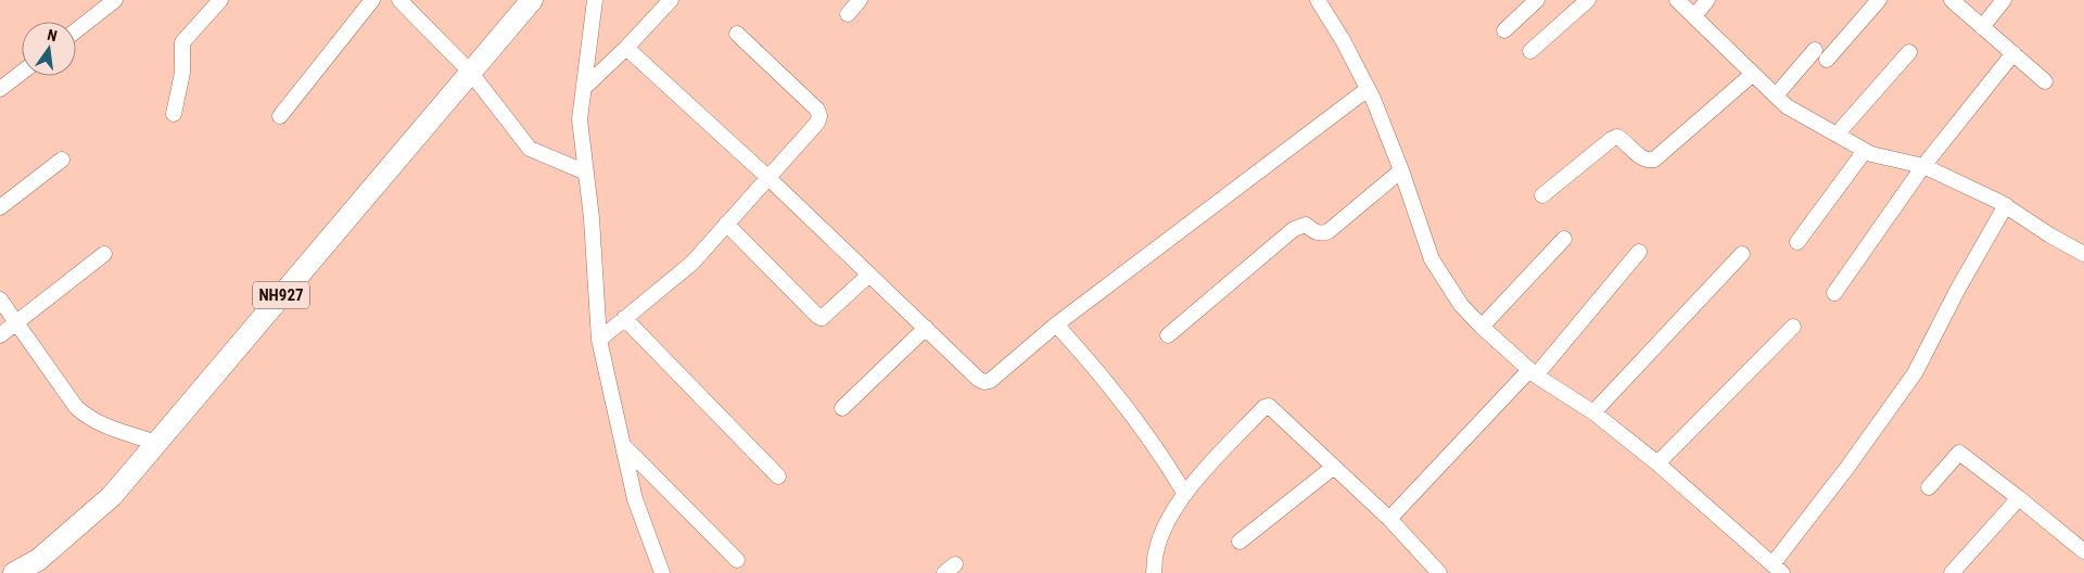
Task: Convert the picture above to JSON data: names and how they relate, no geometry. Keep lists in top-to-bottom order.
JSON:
{
  "streets": {
    "highway": ["NH927"]
  },
  "north": "top"
}
